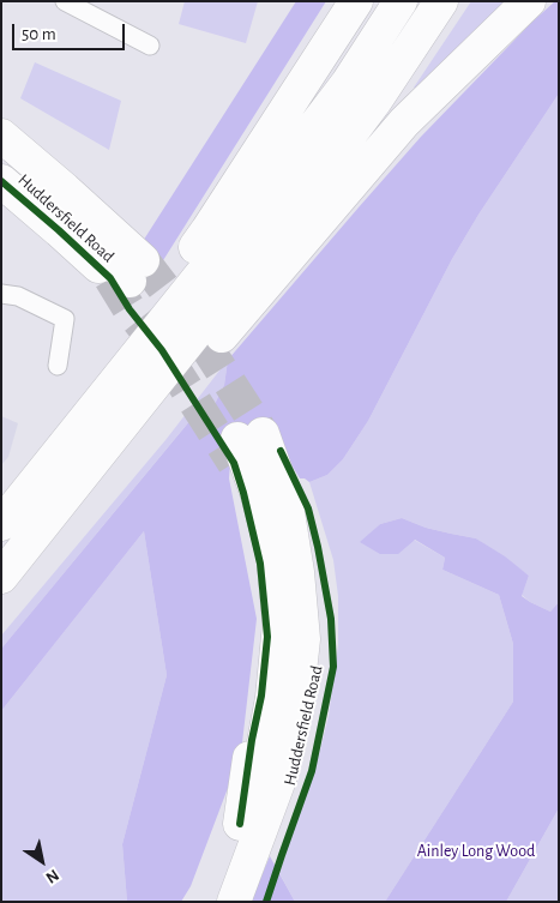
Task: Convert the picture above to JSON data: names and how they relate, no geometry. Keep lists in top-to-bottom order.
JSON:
{
  "streets": {
    "highway": ["Huddersfield Road"]
  },
  "parks": ["Ainley Long Wood"],
  "scale_bar": "50 m",
  "north": "bottom right"
}
